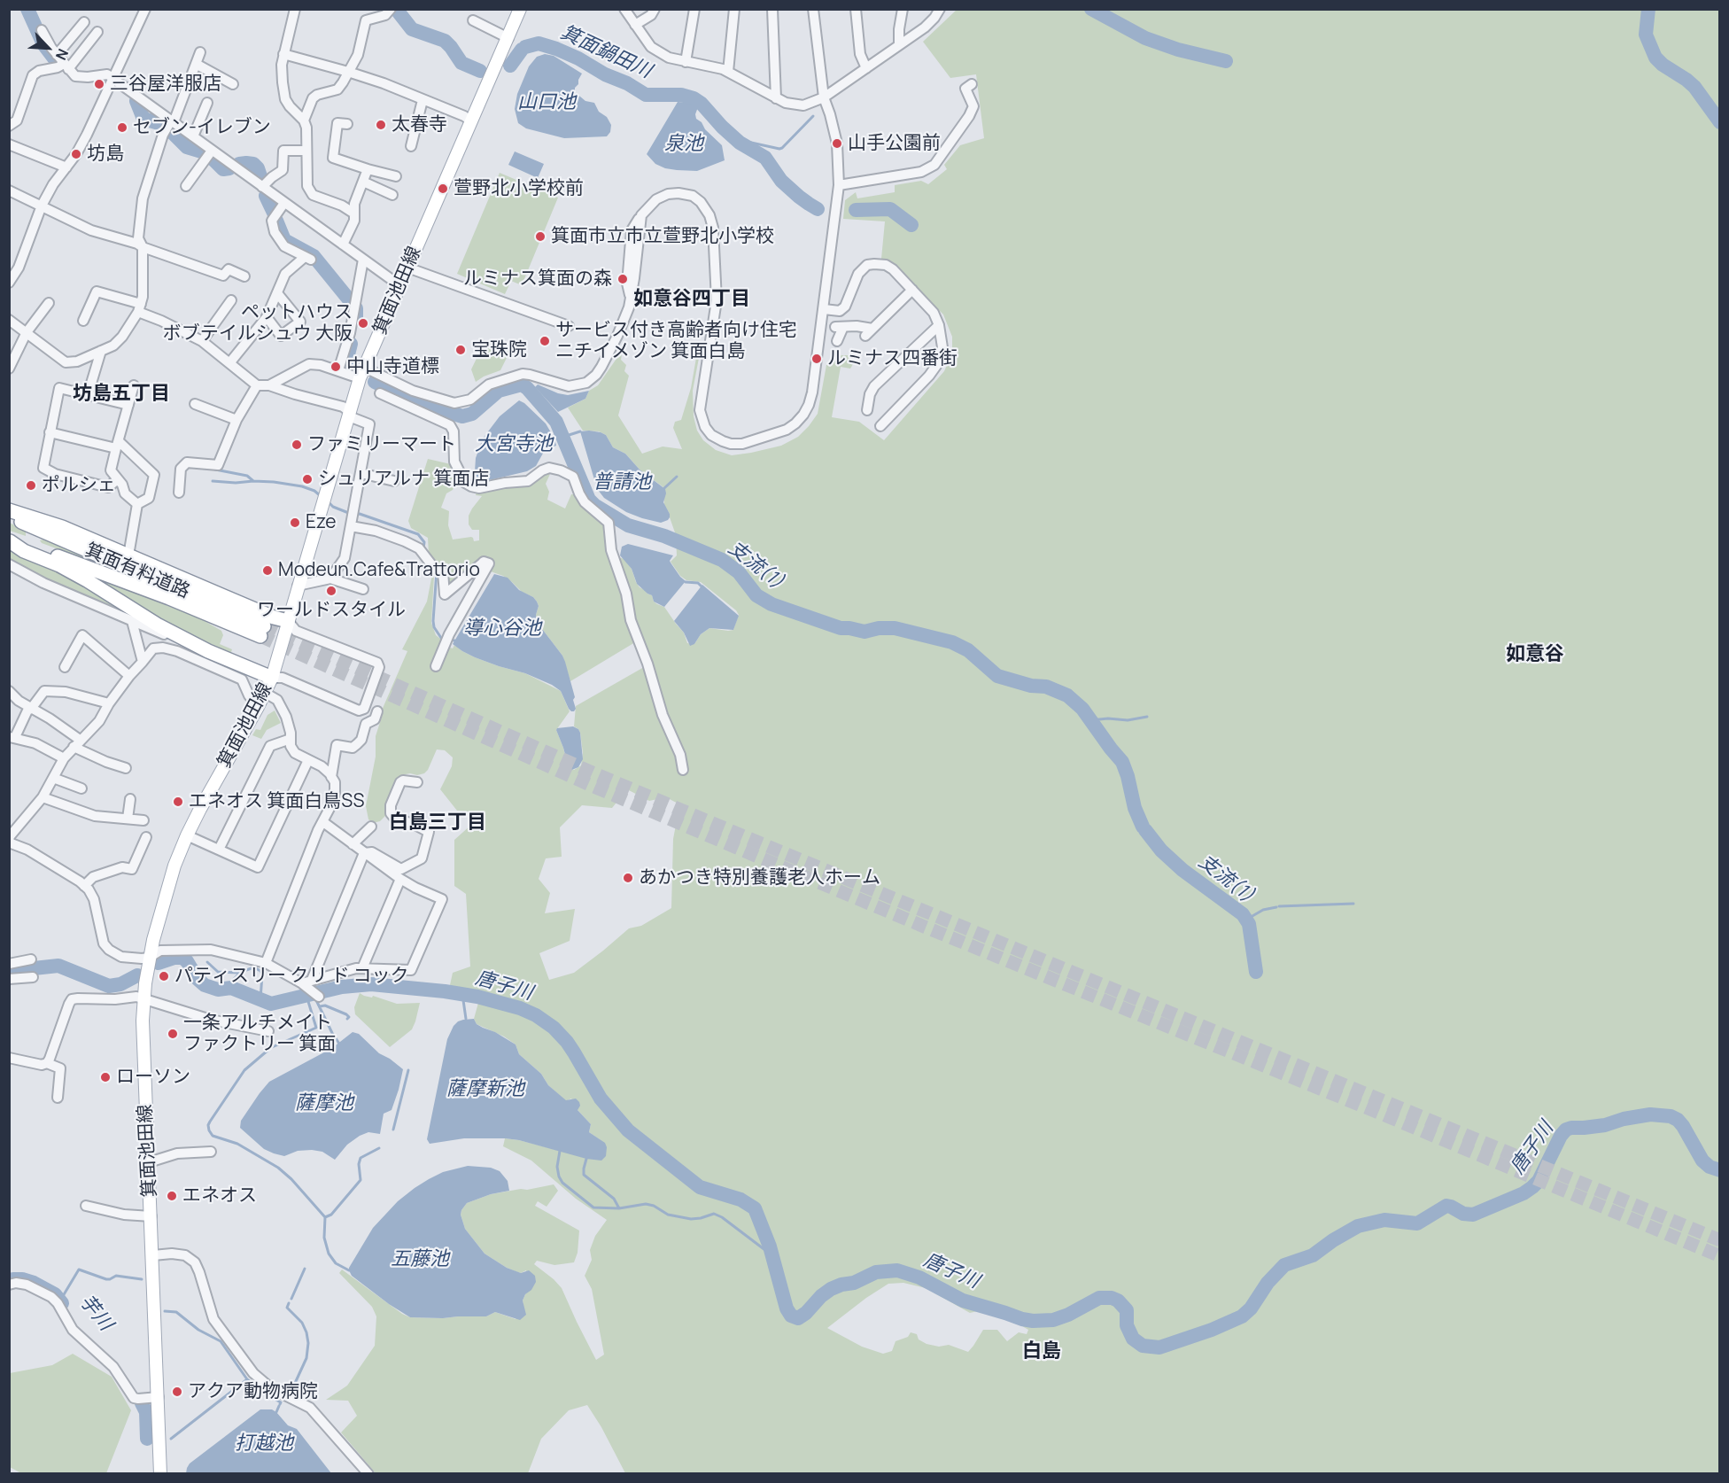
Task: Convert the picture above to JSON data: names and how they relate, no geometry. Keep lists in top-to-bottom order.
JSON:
{
  "streets": {
    "highway": ["箕面有料道路"],
    "main road": ["箕面池田線"]
  },
  "districts": [
    "如意谷四丁目",
    "坊島五丁目",
    "如意谷",
    "白島三丁目",
    "白島"
  ],
  "water": [
    "箕面鍋田川",
    "山口池",
    "泉池",
    "大宮寺池",
    "普請池",
    "支流(1)",
    "導心谷池",
    "唐子川",
    "薩摩新池",
    "薩摩池",
    "五藤池",
    "芋川",
    "打越池"
  ],
  "places": [
    "三谷屋洋服店",
    "太春寺",
    "セブン-イレブン",
    "山手公園前",
    "坊島",
    "萱野北小学校前",
    "箕面市立市立萱野北小学校",
    "ルミナス箕面の森",
    "ペットハウス ボブテイルシュウ 大阪",
    "サービス付き高齢者向け住宅 ニチイメゾン 箕面白島",
    "宝珠院",
    "ルミナス四番街",
    "中山寺道標",
    "ファミリーマート",
    "シュリアルナ 箕面店",
    "ポルシェ",
    "Eze",
    "Modeun.Cafe&Trattorio",
    "ワールドスタイル",
    "エネオス 箕面白鳥SS",
    "あかつき特別養護老人ホーム",
    "パティスリー クリ ド コック",
    "一条アルチメイト ファクトリー 箕面",
    "ローソン",
    "エネオス",
    "アクア動物病院"
  ],
  "north": "bottom right"
}
